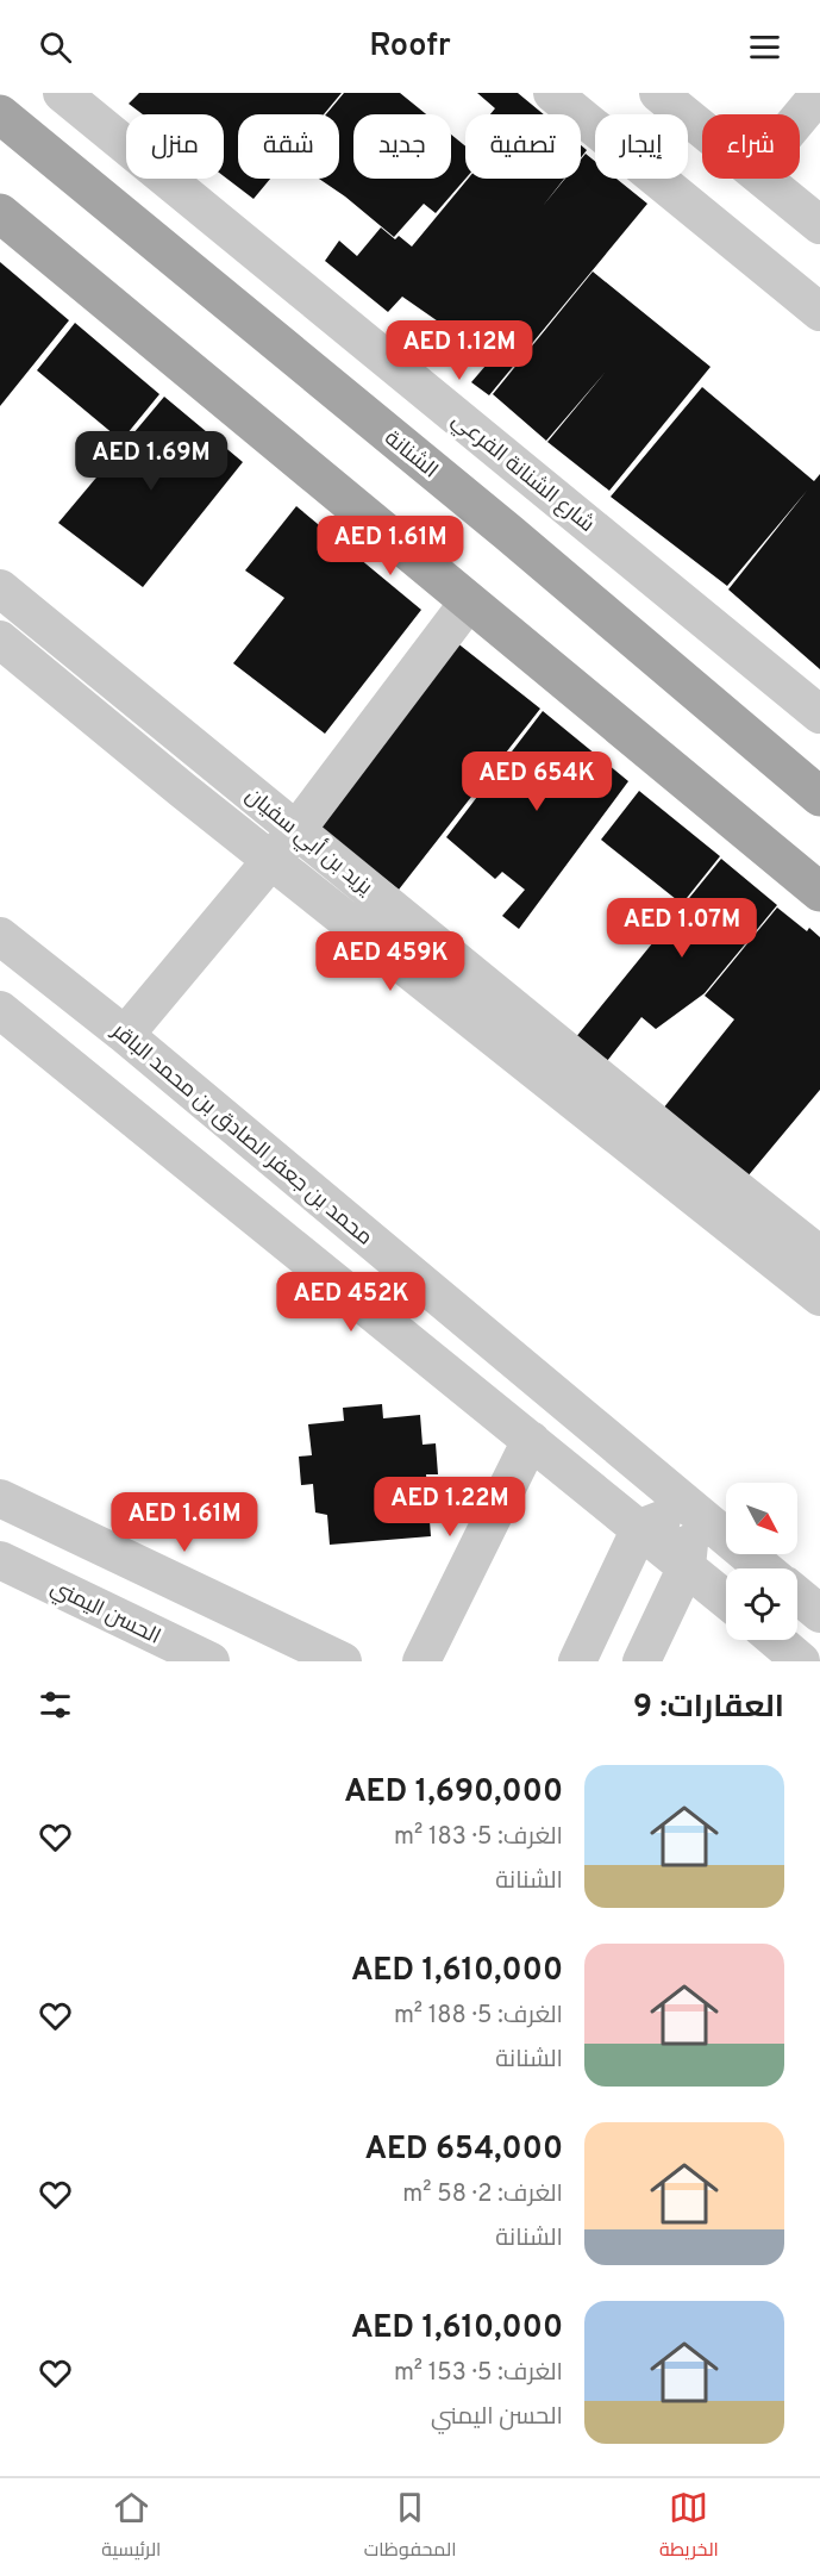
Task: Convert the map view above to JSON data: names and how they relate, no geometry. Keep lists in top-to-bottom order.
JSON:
{
  "streets": {
    "main road": ["الشنانة"],
    "street": [
      "شارع الشنانة الفرعي",
      "يزيد بن أبي سفيان",
      "محمد بن جعفر الصادق بن محمد الباقر",
      "الحسن اليمني"
    ]
  },
  "north": "bottom right",
  "page": {
    "header": "Roofr",
    "chip": [
      "شراء",
      "إيجار",
      "تصفية",
      "جديد",
      "شقة",
      "منزل"
    ],
    "price": [
      "AED 1.12M",
      "AED 1.69M",
      "AED 1.61M",
      "AED 654K",
      "AED 1.07M",
      "AED 459K",
      "AED 452K",
      "AED 1.22M",
      "AED 1.61M"
    ],
    "heading": "العقارات: 9",
    "list": [
      {
        "name": "AED 1,690,000",
        "note": "الغرف: 5 · 183 m² · الشنانة"
      },
      {
        "name": "AED 1,610,000",
        "note": "الغرف: 5 · 188 m² · الشنانة"
      },
      {
        "name": "AED 654,000",
        "note": "الغرف: 2 · 58 m² · الشنانة"
      },
      {
        "name": "AED 1,610,000",
        "note": "الغرف: 5 · 153 m² · الحسن اليمني"
      }
    ],
    "tabs": ["الخريطة", "المحفوظات", "الرئيسية"]
  }
}
